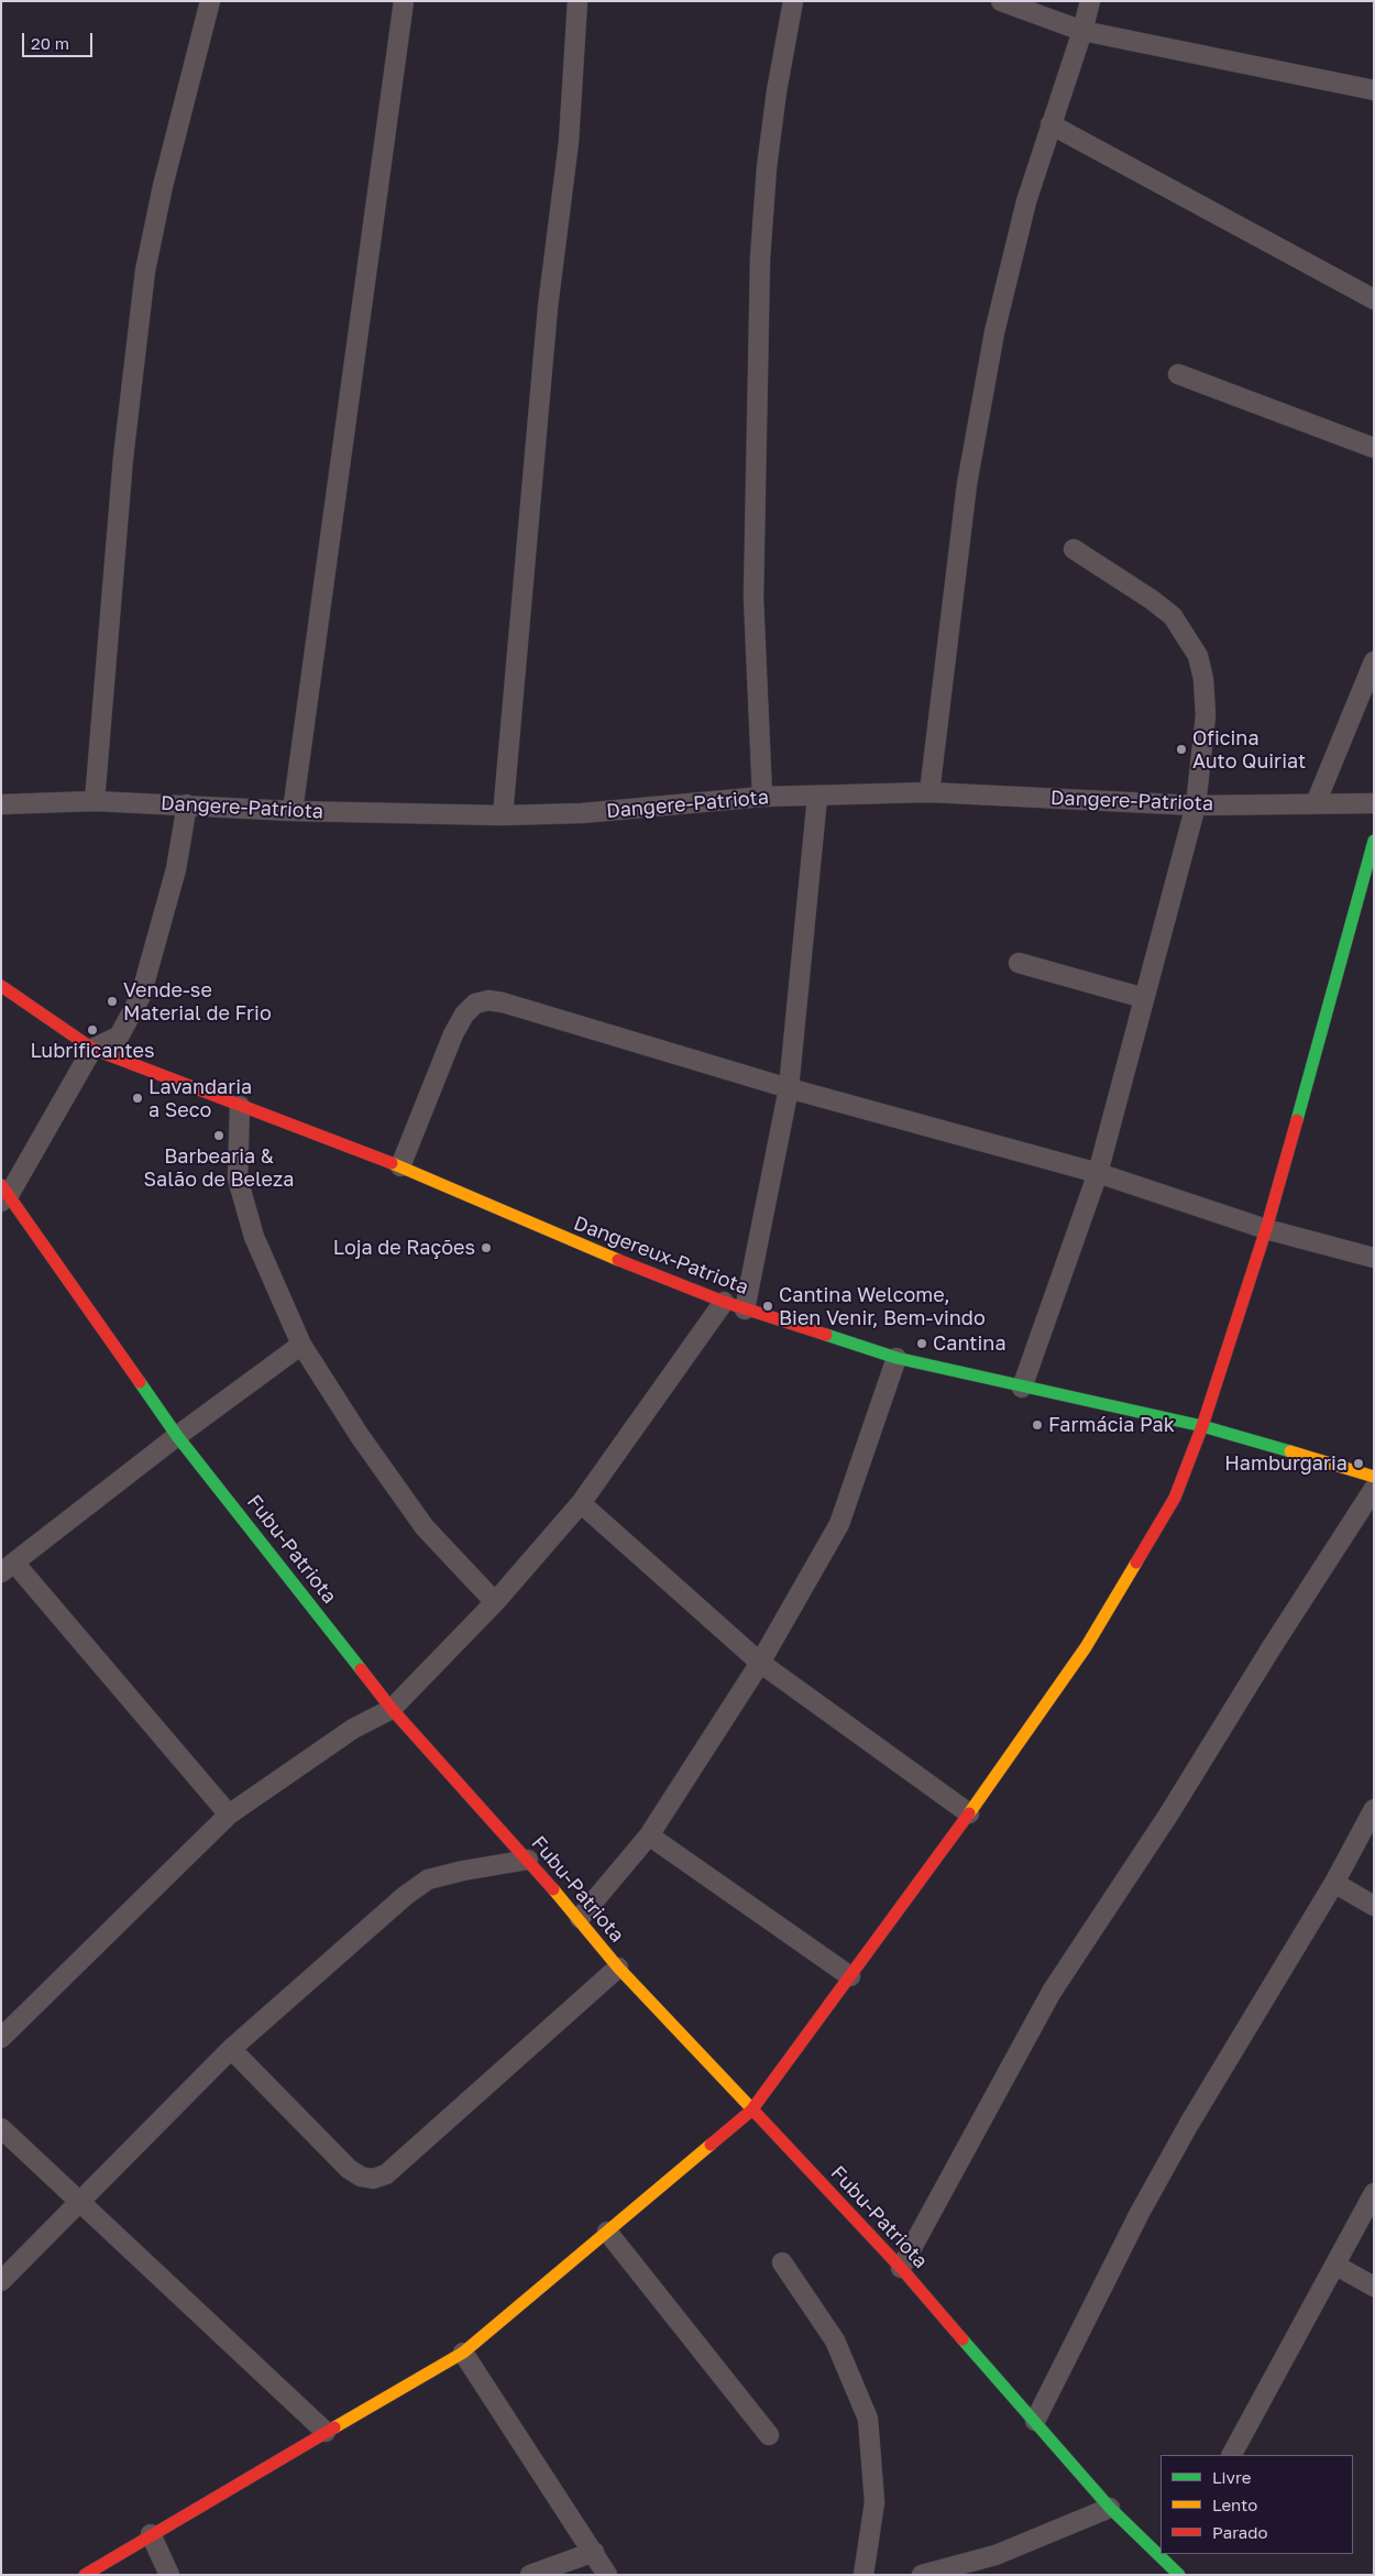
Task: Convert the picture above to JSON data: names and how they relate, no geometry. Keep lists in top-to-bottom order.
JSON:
{
  "streets": {
    "street": ["Dangere-Patriota", "Dangereux-Patriota", "Fubu-Patriota"]
  },
  "places": [
    "Oficina Auto Quiriat",
    "Vende-se Material de Frio",
    "Lubrificantes",
    "Lavandaria a Seco",
    "Barbearia & Salão de Beleza",
    "Loja de Rações",
    "Cantina Welcome, Bien Venir, Bem-vindo",
    "Cantina",
    "Farmácia Pak",
    "Hamburgaria"
  ],
  "legend": ["Livre", "Lento", "Parado"],
  "scale_bar": "20 m"
}
